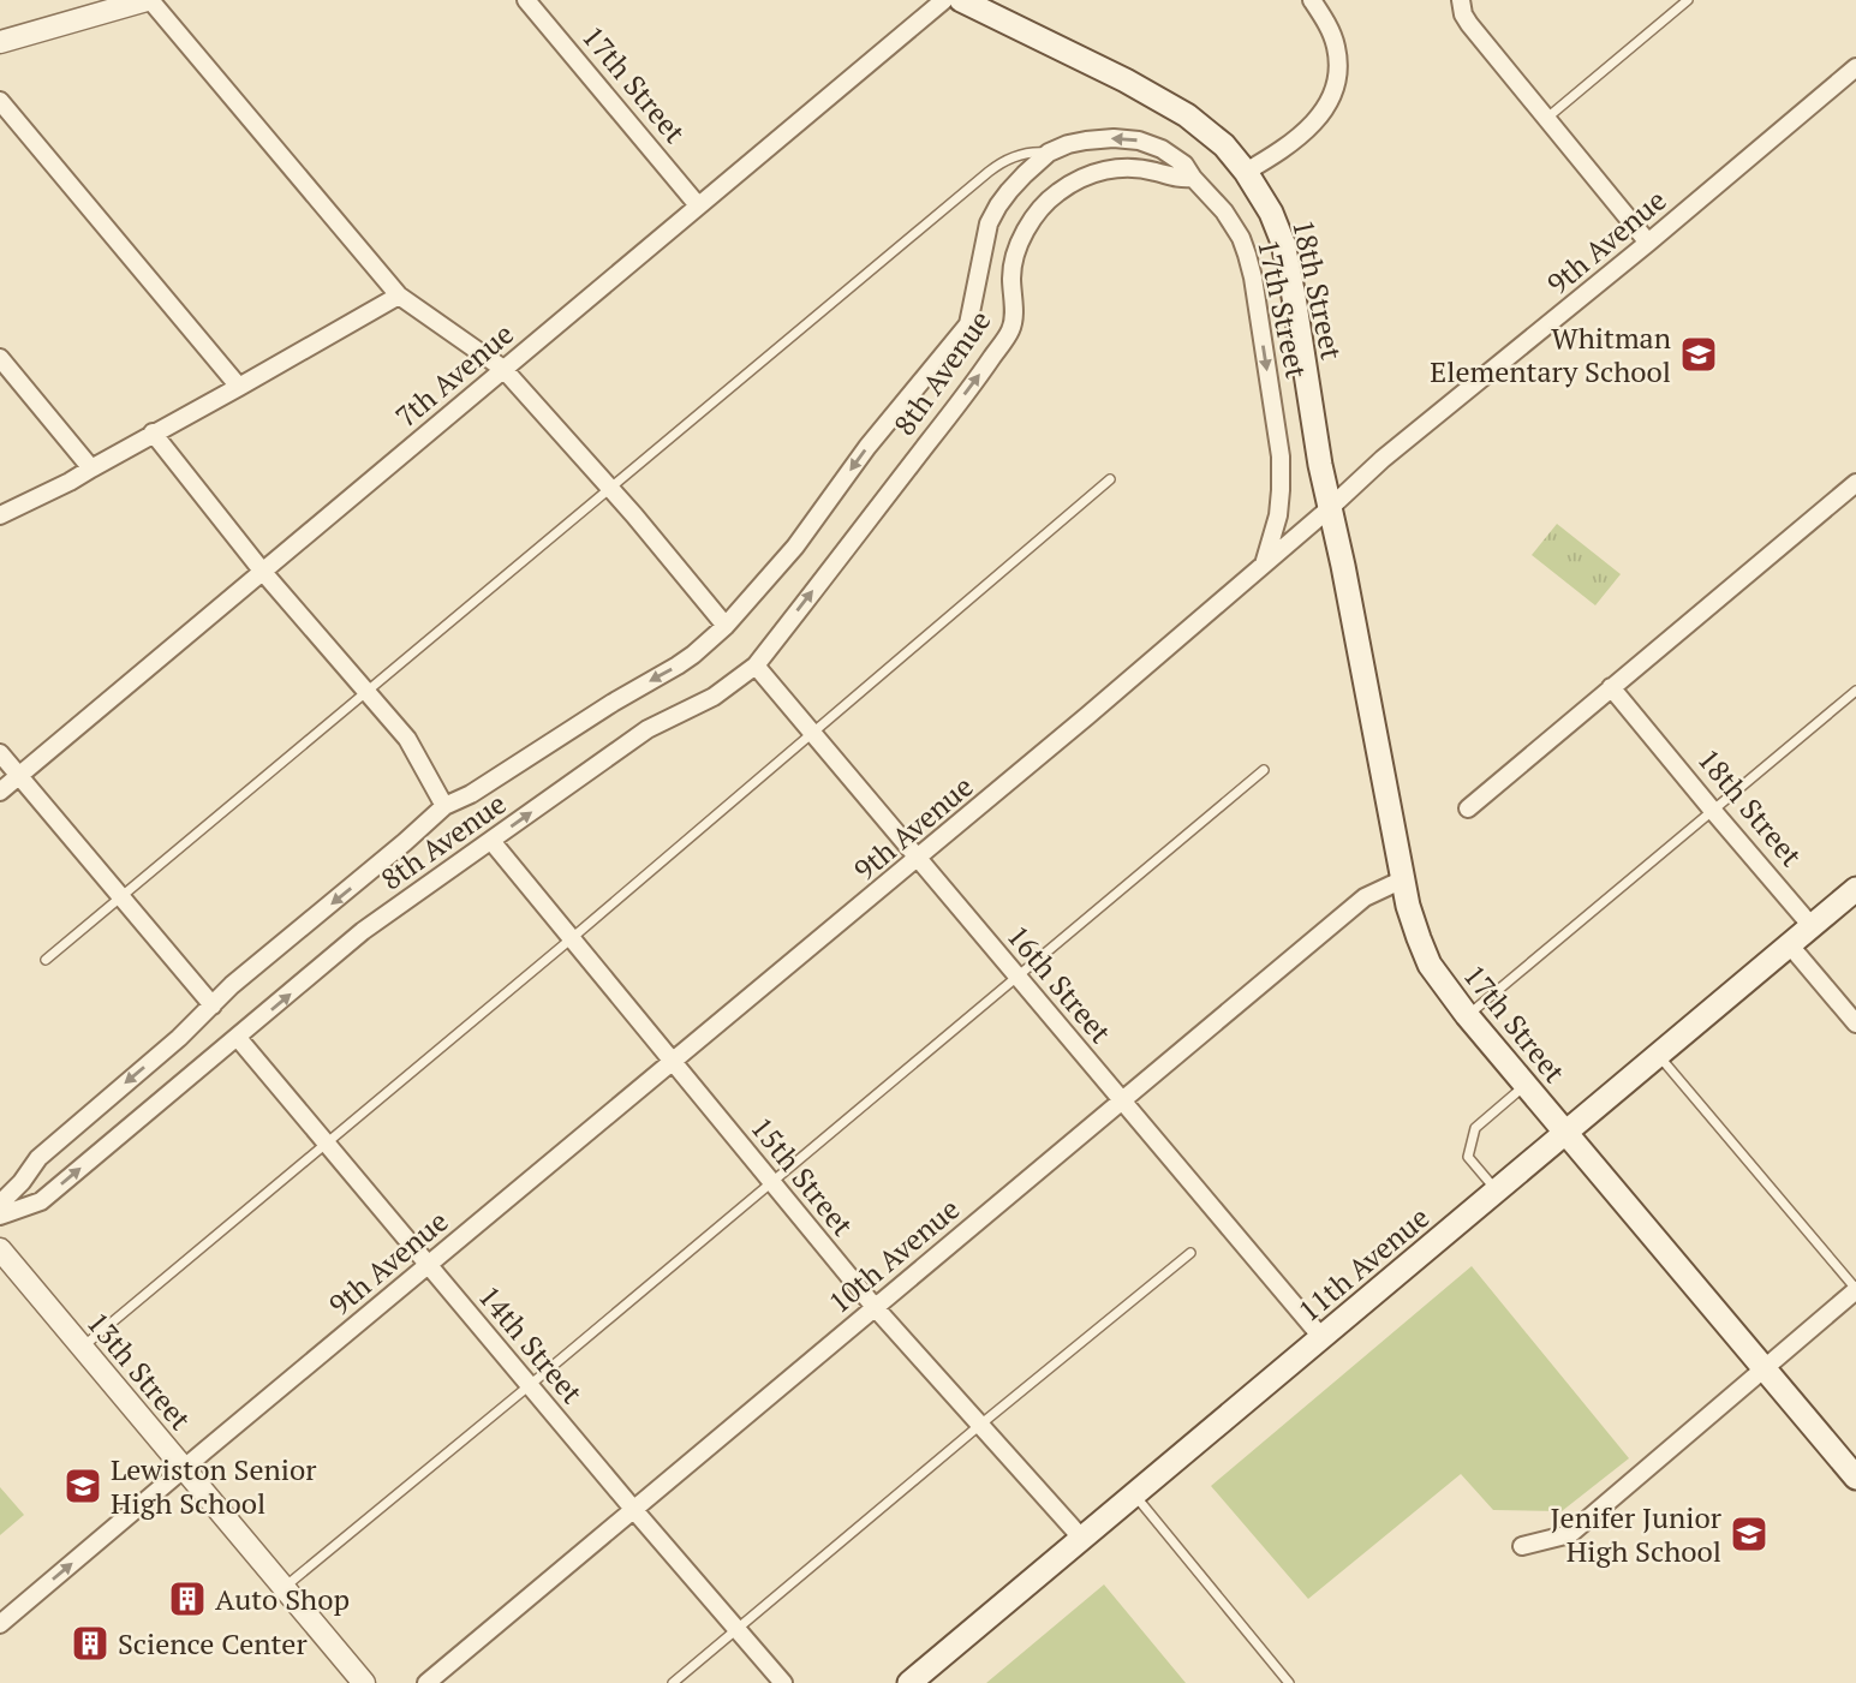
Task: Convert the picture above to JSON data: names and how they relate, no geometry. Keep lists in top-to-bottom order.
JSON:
{
  "streets": {
    "main road": ["17th Street", "18th Street", "11th Avenue"],
    "street": [
      "9th Avenue",
      "8th Avenue",
      "7th Avenue",
      "16th Street",
      "15th Street",
      "10th Avenue",
      "14th Street",
      "13th Street"
    ]
  },
  "crossings": [
    ["17th Street", "9th Avenue"],
    ["17th Street", "18th Street"],
    ["17th Street", "8th Avenue"],
    ["17th Street", "7th Avenue"],
    ["17th Street", "10th Avenue"],
    ["17th Street", "11th Avenue"],
    ["9th Avenue", "18th Street"],
    ["9th Avenue", "16th Street"],
    ["9th Avenue", "15th Street"],
    ["9th Avenue", "14th Street"],
    ["9th Avenue", "13th Street"],
    ["18th Street", "11th Avenue"],
    ["8th Avenue", "16th Street"],
    ["8th Avenue", "15th Street"],
    ["8th Avenue", "14th Street"],
    ["16th Street", "10th Avenue"],
    ["16th Street", "11th Avenue"],
    ["15th Street", "10th Avenue"],
    ["15th Street", "11th Avenue"],
    ["10th Avenue", "14th Street"]
  ],
  "places": {
    "school or university": ["Whitman Elementary School", "Lewiston Senior High School", "Jenifer Junior High School"],
    "building": ["Auto Shop", "Science Center"]
  }
}
